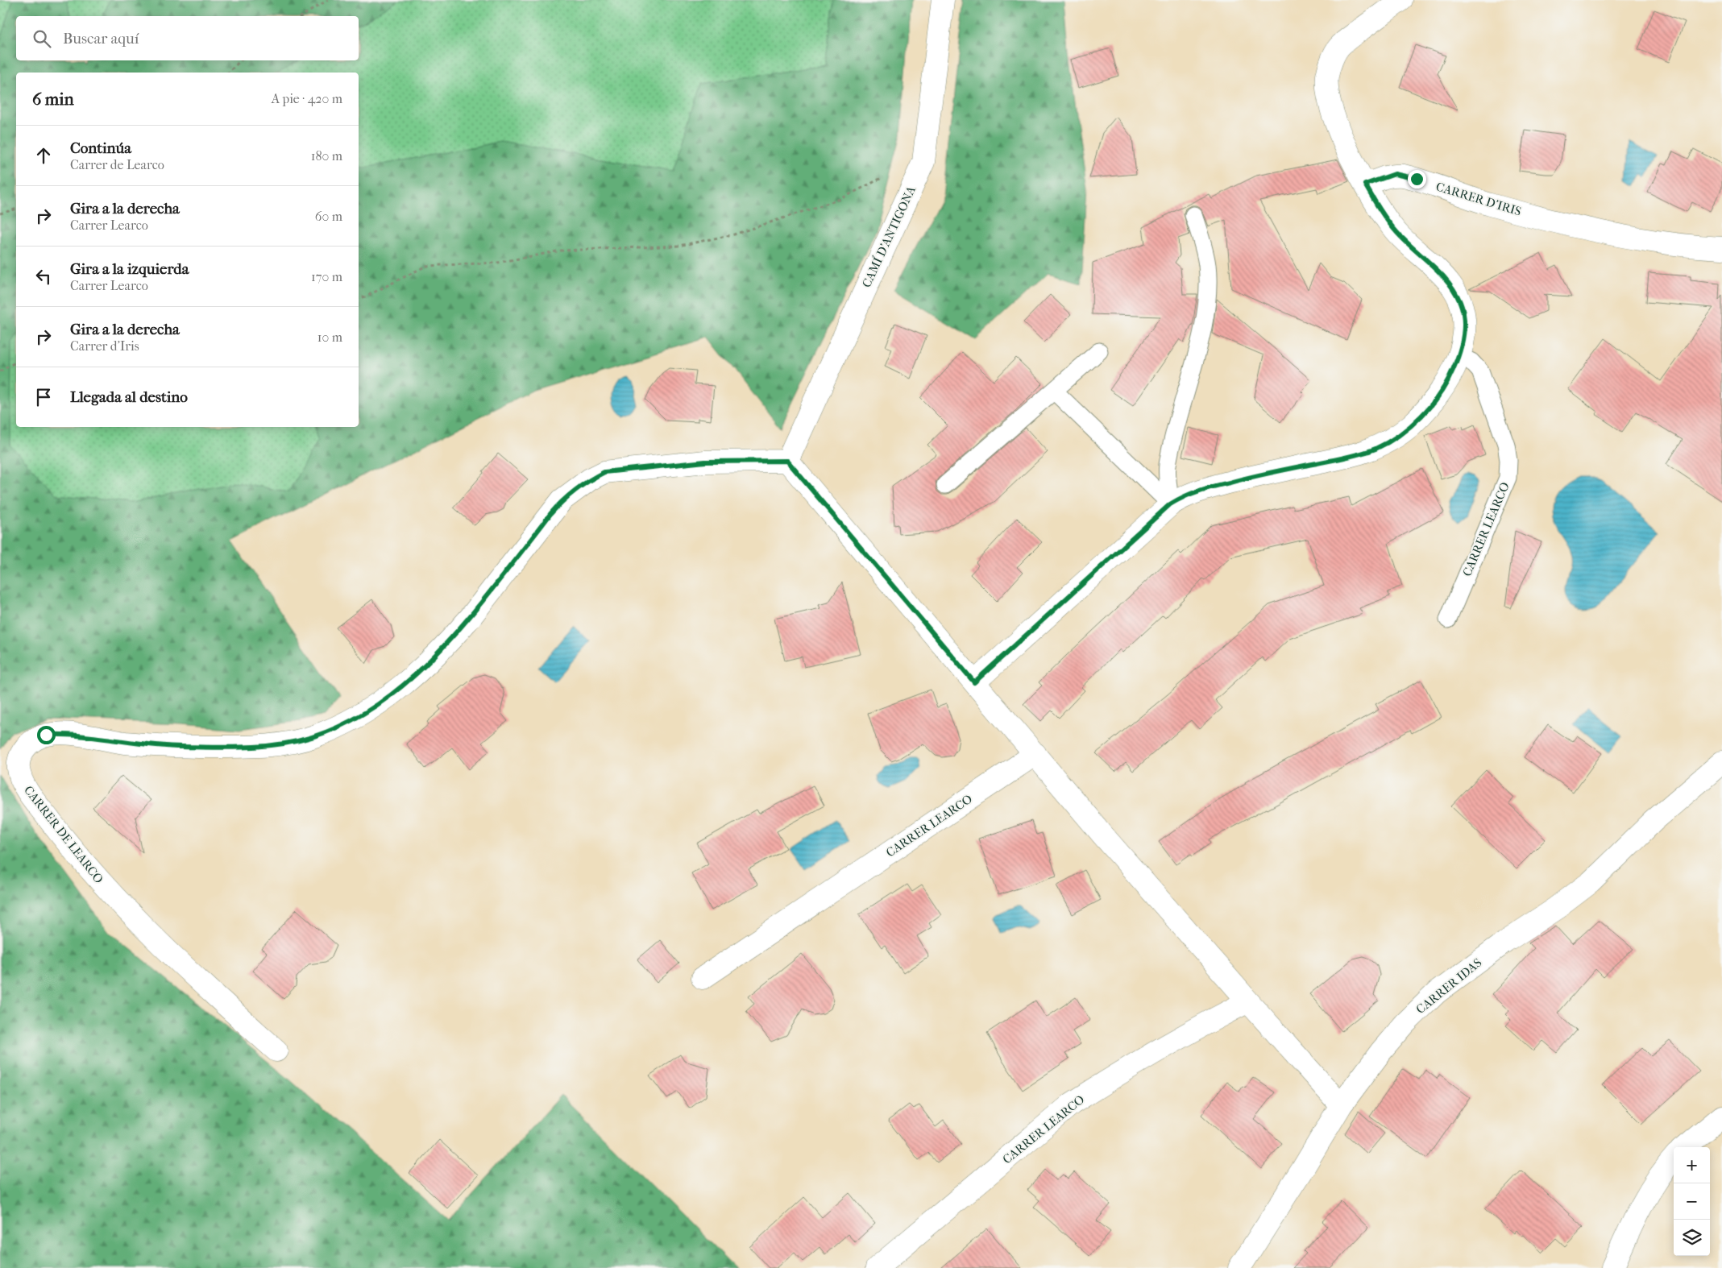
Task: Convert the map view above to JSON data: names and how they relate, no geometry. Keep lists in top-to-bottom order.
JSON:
{
  "streets": {
    "street": [
      "CARRER D'IRIS",
      "CAMÍ D'ANTIGONA",
      "CARRER LEARCO",
      "CARRER DE LEARCO",
      "CARRER IDAS"
    ]
  },
  "crossings": [
    ["CAMÍ D'ANTIGONA", "CARRER DE LEARCO"]
  ],
  "page": {
    "search": "Buscar aquí",
    "heading": ["6 min", "A pie · 420 m"],
    "list": [
      ["Continúa", "Carrer de Learco", "180 m"],
      ["Gira a la derecha", "Carrer Learco", "60 m"],
      ["Gira a la izquierda", "Carrer Learco", "170 m"],
      ["Gira a la derecha", "Carrer d'Iris", "10 m"],
      "Llegada al destino"
    ],
    "map_buttons": ["+", "−"]
  }
}
